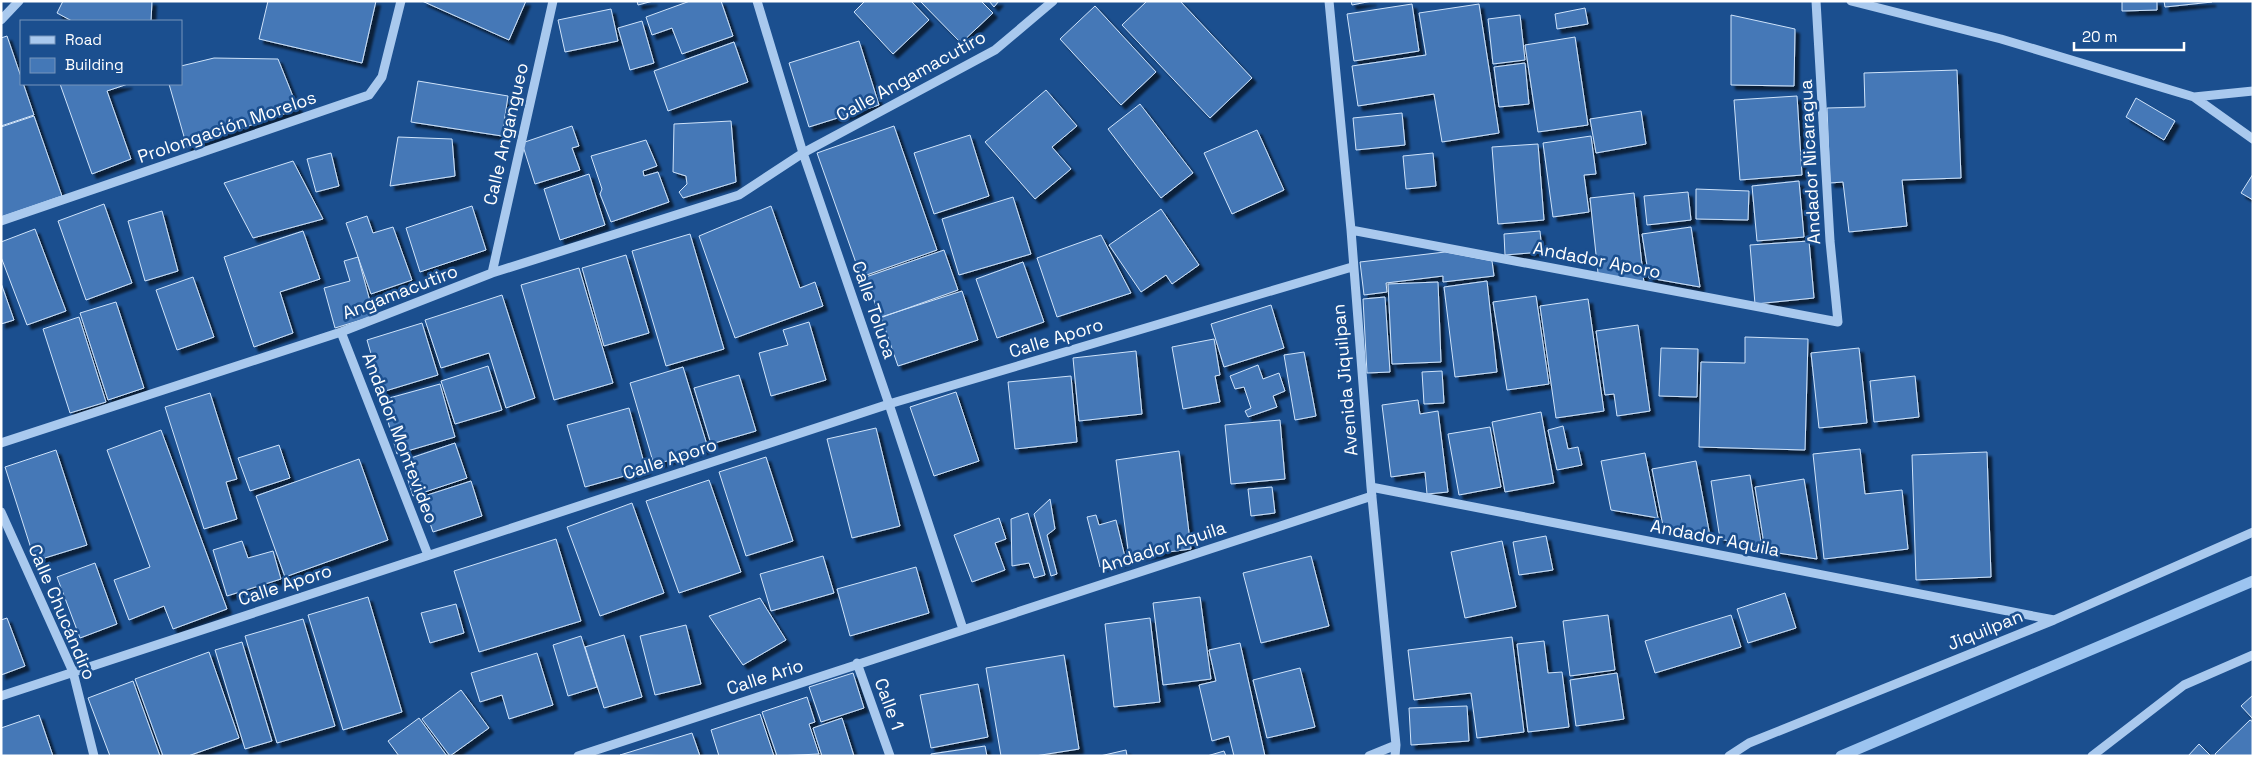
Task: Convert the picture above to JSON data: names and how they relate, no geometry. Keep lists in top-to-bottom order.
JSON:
{
  "streets": {
    "street": [
      "Calle Angamacutiro",
      "Prolongación Morelos",
      "Calle Angangueo",
      "Andador Nicaragua",
      "Andador Aporo",
      "Angamacutiro",
      "Calle Toluca",
      "Calle Aporo",
      "Avenida Jiquilpan",
      "Andador Montevideo",
      "Andador Aquila",
      "Calle Chucándiro",
      "Jiquilpan",
      "Calle Ario",
      "Calle 1"
    ]
  },
  "crossings": [
    ["Calle Angamacutiro", "Angamacutiro"],
    ["Calle Angamacutiro", "Calle Toluca"],
    ["Calle Angangueo", "Angamacutiro"],
    ["Andador Nicaragua", "Andador Aporo"],
    ["Andador Aporo", "Avenida Jiquilpan"],
    ["Angamacutiro", "Calle Toluca"],
    ["Angamacutiro", "Andador Montevideo"],
    ["Calle Toluca", "Calle Aporo"],
    ["Calle Toluca", "Andador Aquila"],
    ["Calle Toluca", "Calle Ario"],
    ["Calle Aporo", "Avenida Jiquilpan"],
    ["Calle Aporo", "Andador Montevideo"],
    ["Calle Aporo", "Calle Chucándiro"],
    ["Avenida Jiquilpan", "Andador Aquila"],
    ["Andador Aquila", "Jiquilpan"],
    ["Andador Aquila", "Calle Ario"],
    ["Calle Ario", "Calle 1"]
  ],
  "legend": ["Road", "Building"],
  "scale_bar": "20 m"
}
